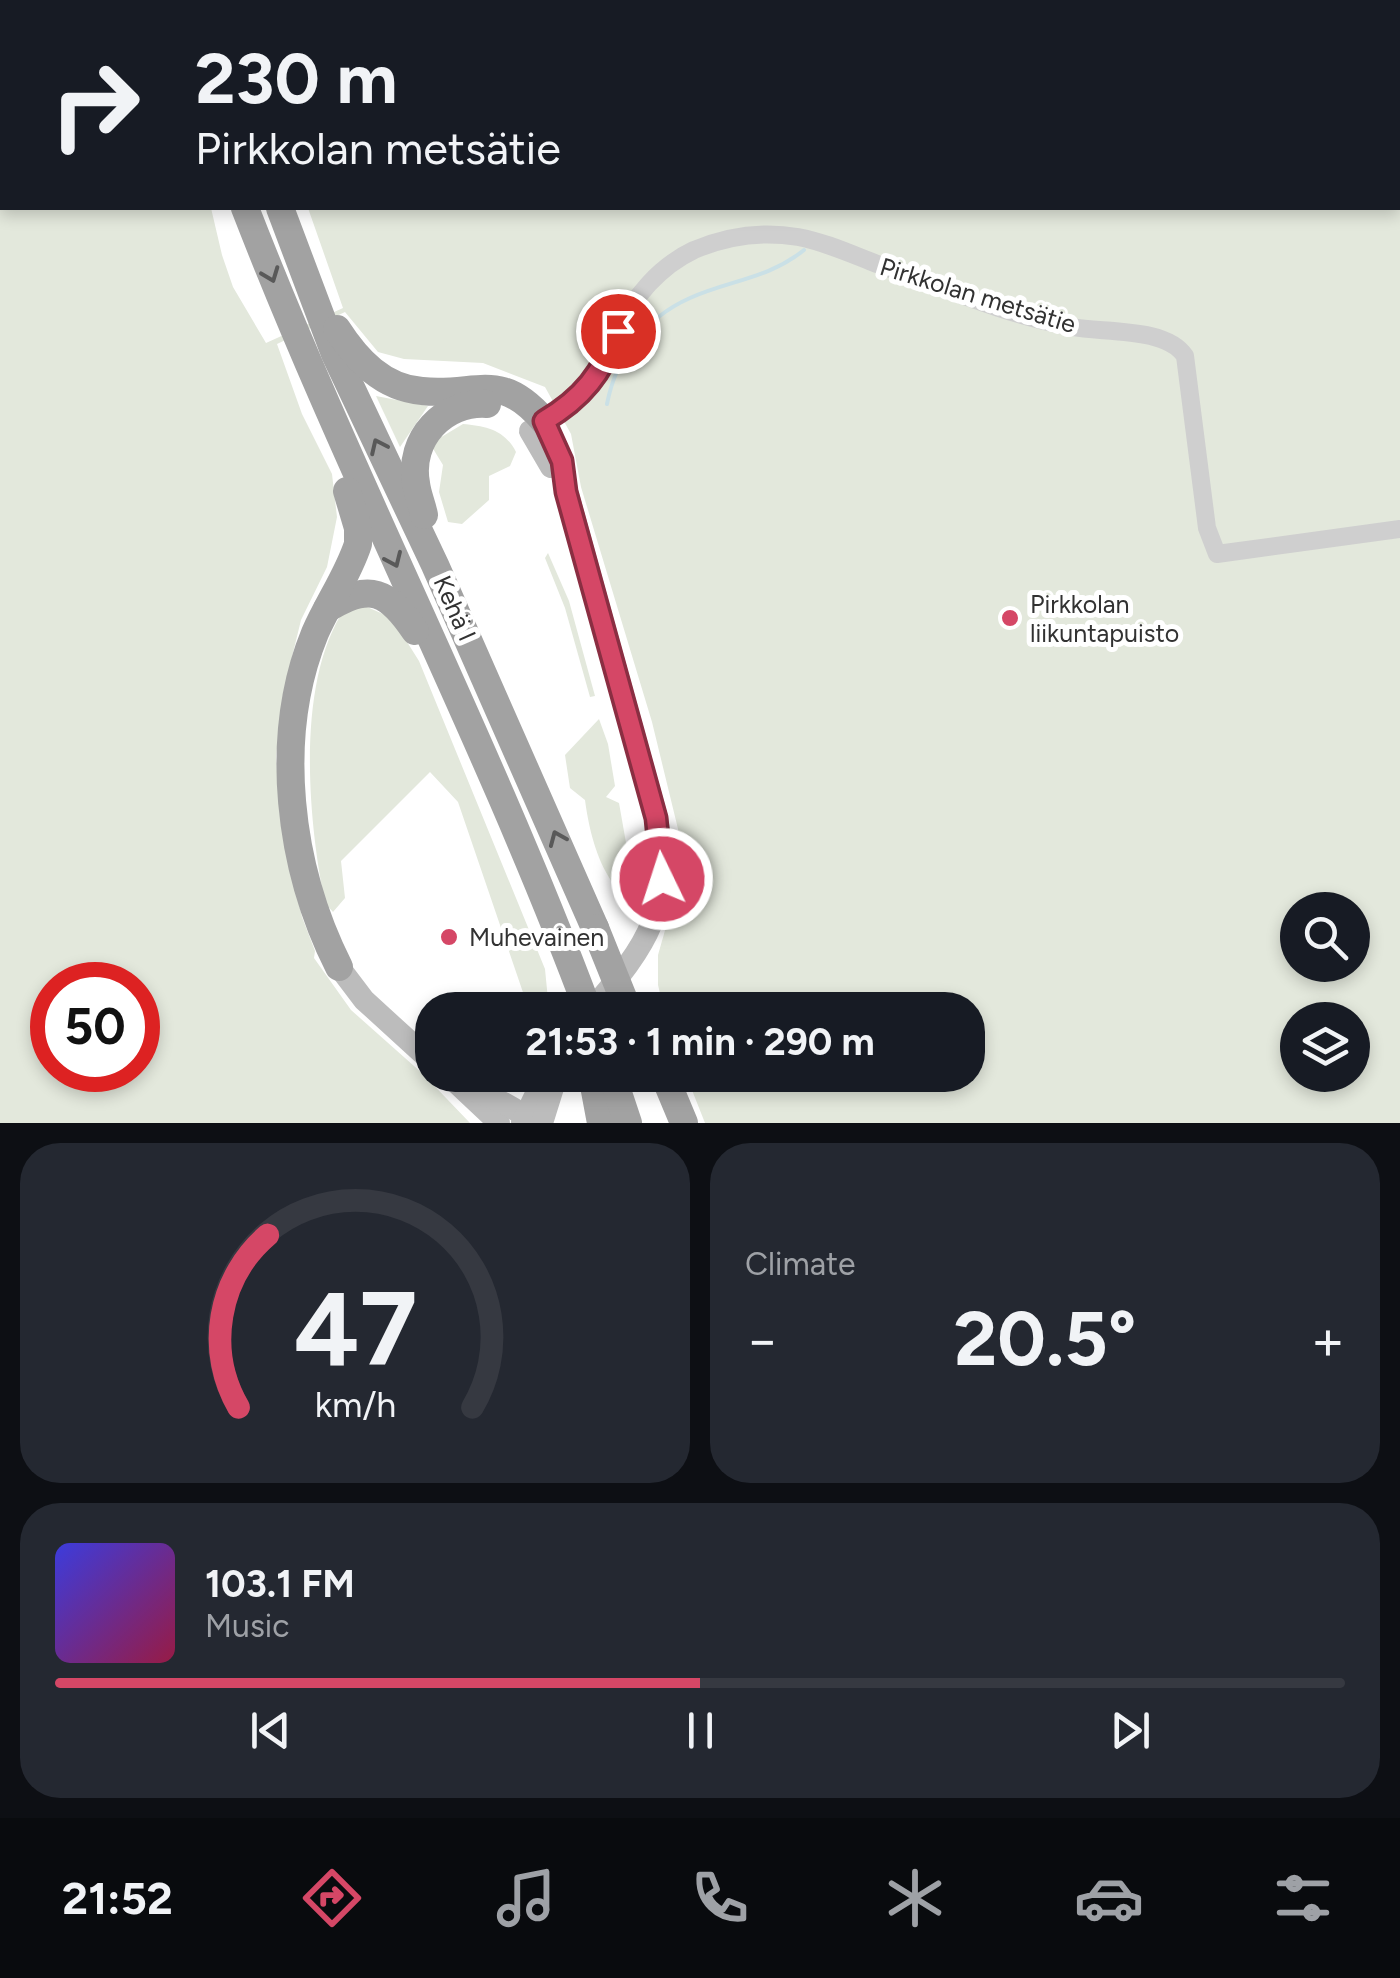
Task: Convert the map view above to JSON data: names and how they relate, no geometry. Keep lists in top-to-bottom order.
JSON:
{
  "streets": {
    "highway": ["Kehä I"],
    "street": ["Pirkkolan metsätie"]
  },
  "places": ["Pirkkolan liikuntapuisto", "Muhevainen"],
  "page": {
    "turn": ["230 m", "Pirkkolan metsätie"],
    "limit": "50",
    "trip": "21:53 · 1 min · 290 m",
    "tile": "Climate",
    "heat": ["−", "20.5°", "+"],
    "song": ["103.1 FM", "Music"],
    "tabs": "21:52",
    "gauge": ["47", "km/h"]
  }
}
